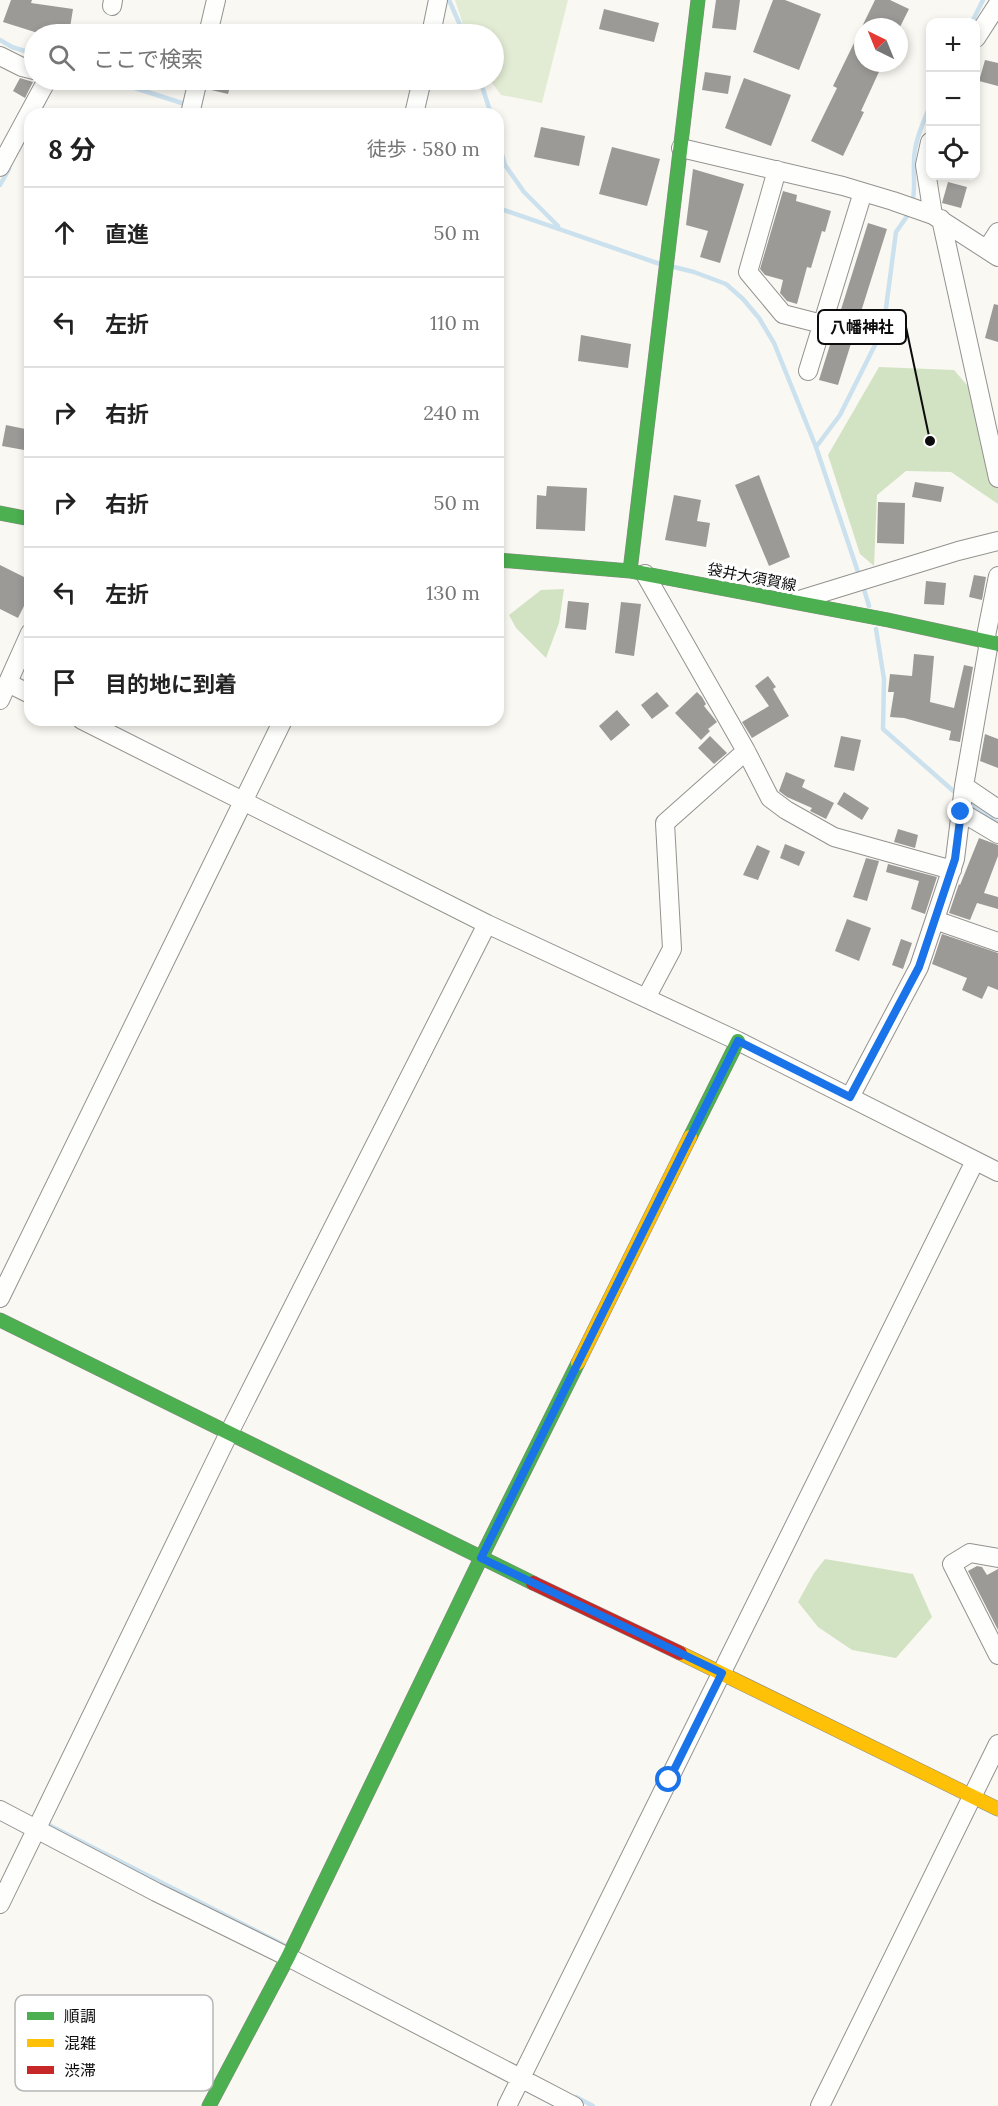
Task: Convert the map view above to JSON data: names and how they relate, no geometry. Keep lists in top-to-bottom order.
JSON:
{
  "streets": {
    "street": ["袋井大須賀線"]
  },
  "places": ["八幡神社"],
  "legend": ["順調", "混雑", "渋滞"],
  "north": "top left",
  "page": {
    "map_buttons": ["+", "−"],
    "search": "ここで検索",
    "heading": ["8 分", "徒歩 · 580 m"],
    "list": [
      ["直進", "50 m"],
      ["左折", "110 m"],
      ["右折", "240 m"],
      ["右折", "50 m"],
      ["左折", "130 m"],
      "目的地に到着"
    ]
  }
}
